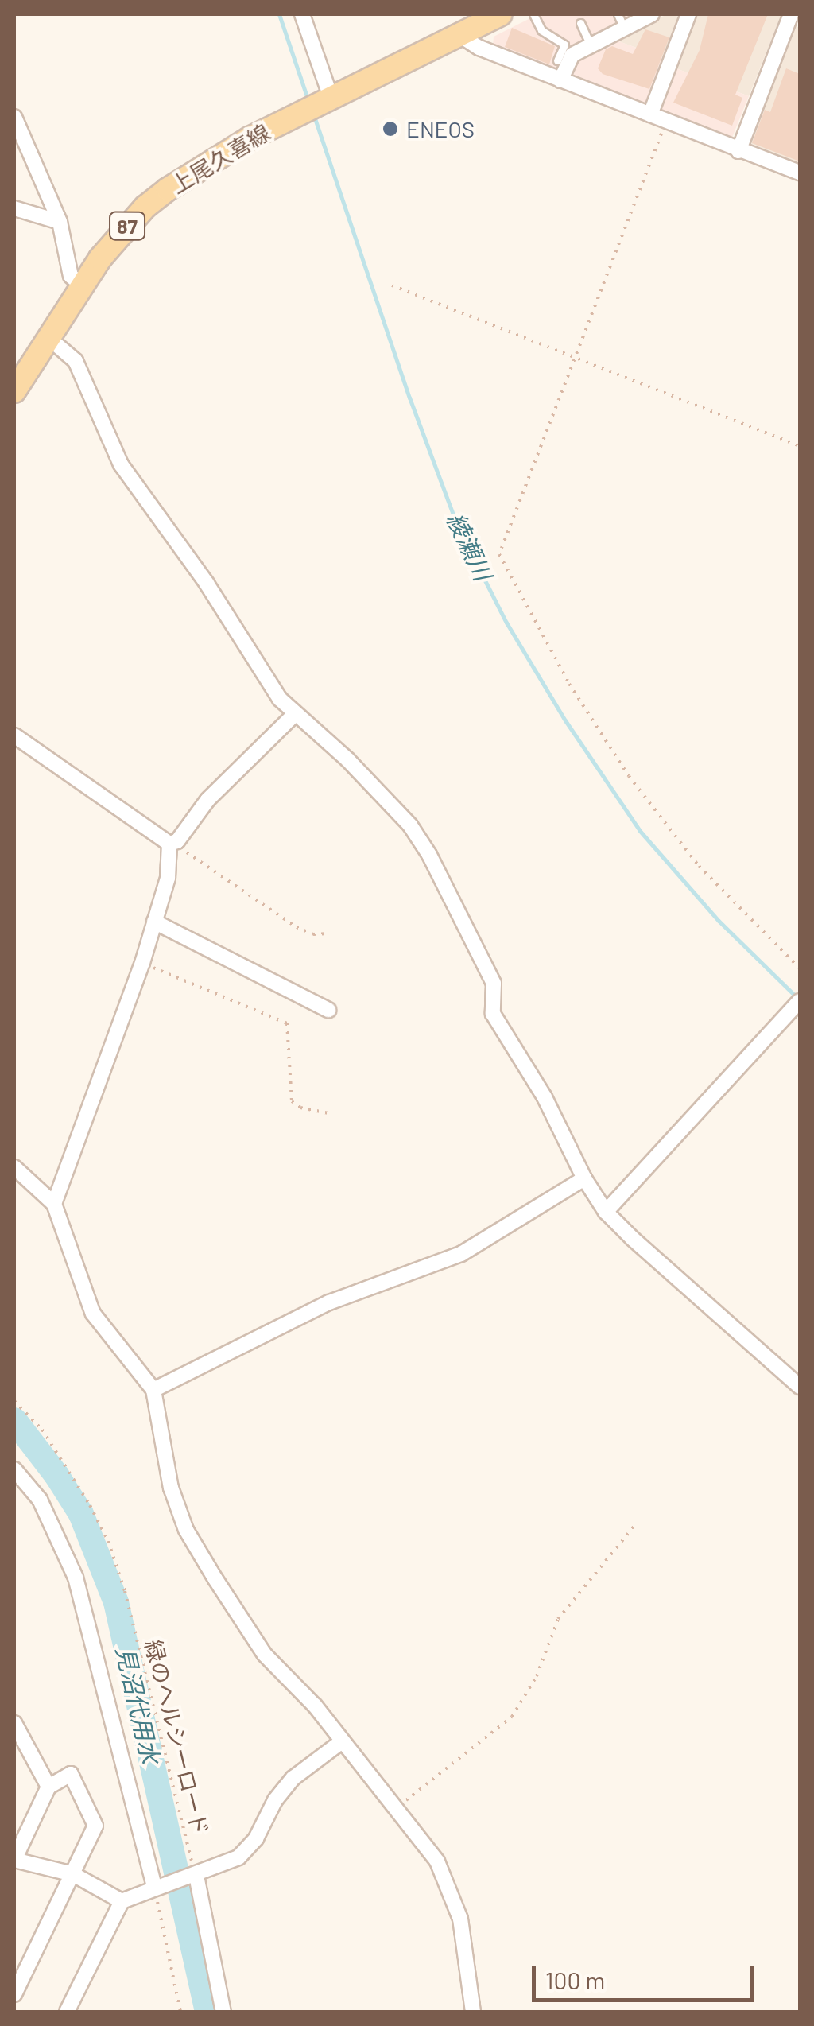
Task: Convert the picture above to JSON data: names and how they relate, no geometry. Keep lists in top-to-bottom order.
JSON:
{
  "streets": {
    "main road": ["上尾久喜線", "87"],
    "path": ["緑のヘルシーロード"]
  },
  "water": ["綾瀬川", "見沼代用水"],
  "places": ["ENEOS"],
  "scale_bar": "100 m"
}
